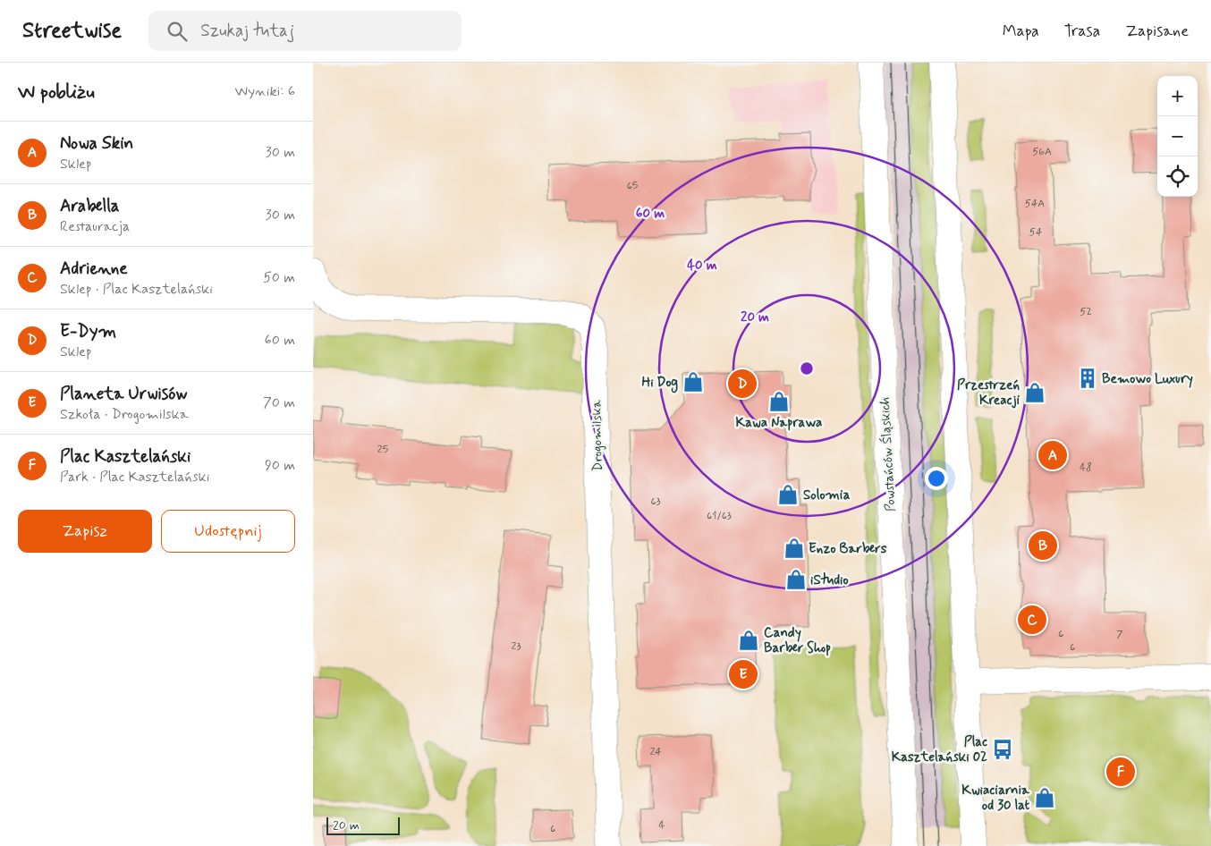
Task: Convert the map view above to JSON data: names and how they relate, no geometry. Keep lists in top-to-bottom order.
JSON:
{
  "streets": {
    "main road": ["Drogomilska", "Powstańców Śląskich"]
  },
  "places": {
    "building": ["Bemowo Luxury"],
    "shop": [
      "Hi Dog",
      "Przestrzeń Kreacji",
      "Kawa Naprawa",
      "Solomia",
      "Enzo Barbers",
      "iStudio",
      "Candy Barber Shop",
      "Kwiaciarnia od 30 lat"
    ],
    "bus stop": ["Plac Kasztelański 02"]
  },
  "house_numbers": [
    "56A",
    "65",
    "54A",
    "54",
    "52",
    "25",
    "48",
    "63",
    "61/63",
    "6",
    "7",
    "23",
    "6",
    "24",
    "4",
    "6"
  ],
  "scale_bar": "20 m",
  "page": {
    "header": "Streetwise",
    "search": "Szukaj tutaj",
    "nav": ["Mapa", "Trasa", "Zapisane"],
    "heading": ["W pobliżu", "Wyniki: 6"],
    "map_buttons": ["+", "−"],
    "list": [
      {
        "mark": "A",
        "name": "Nowa Skin",
        "note": "Sklep",
        "value": "30 m"
      },
      {
        "mark": "B",
        "name": "Arabella",
        "note": "Restauracja",
        "value": "30 m"
      },
      {
        "mark": "C",
        "name": "Adrienne",
        "note": "Sklep · Plac Kasztelański",
        "value": "50 m"
      },
      {
        "mark": "D",
        "name": "E-Dym",
        "note": "Sklep",
        "value": "60 m"
      },
      {
        "mark": "E",
        "name": "Planeta Urwisów",
        "note": "Szkoła · Drogomilska",
        "value": "70 m"
      },
      {
        "mark": "F",
        "name": "Plac Kasztelański",
        "note": "Park · Plac Kasztelański",
        "value": "90 m"
      }
    ],
    "pins": [
      "D",
      "A",
      "B",
      "C",
      "E",
      "F"
    ],
    "buttons": ["Zapisz", "Udostępnij"],
    "scale": "20 m"
  },
  "rings": ["60 m", "40 m", "20 m"]
}
